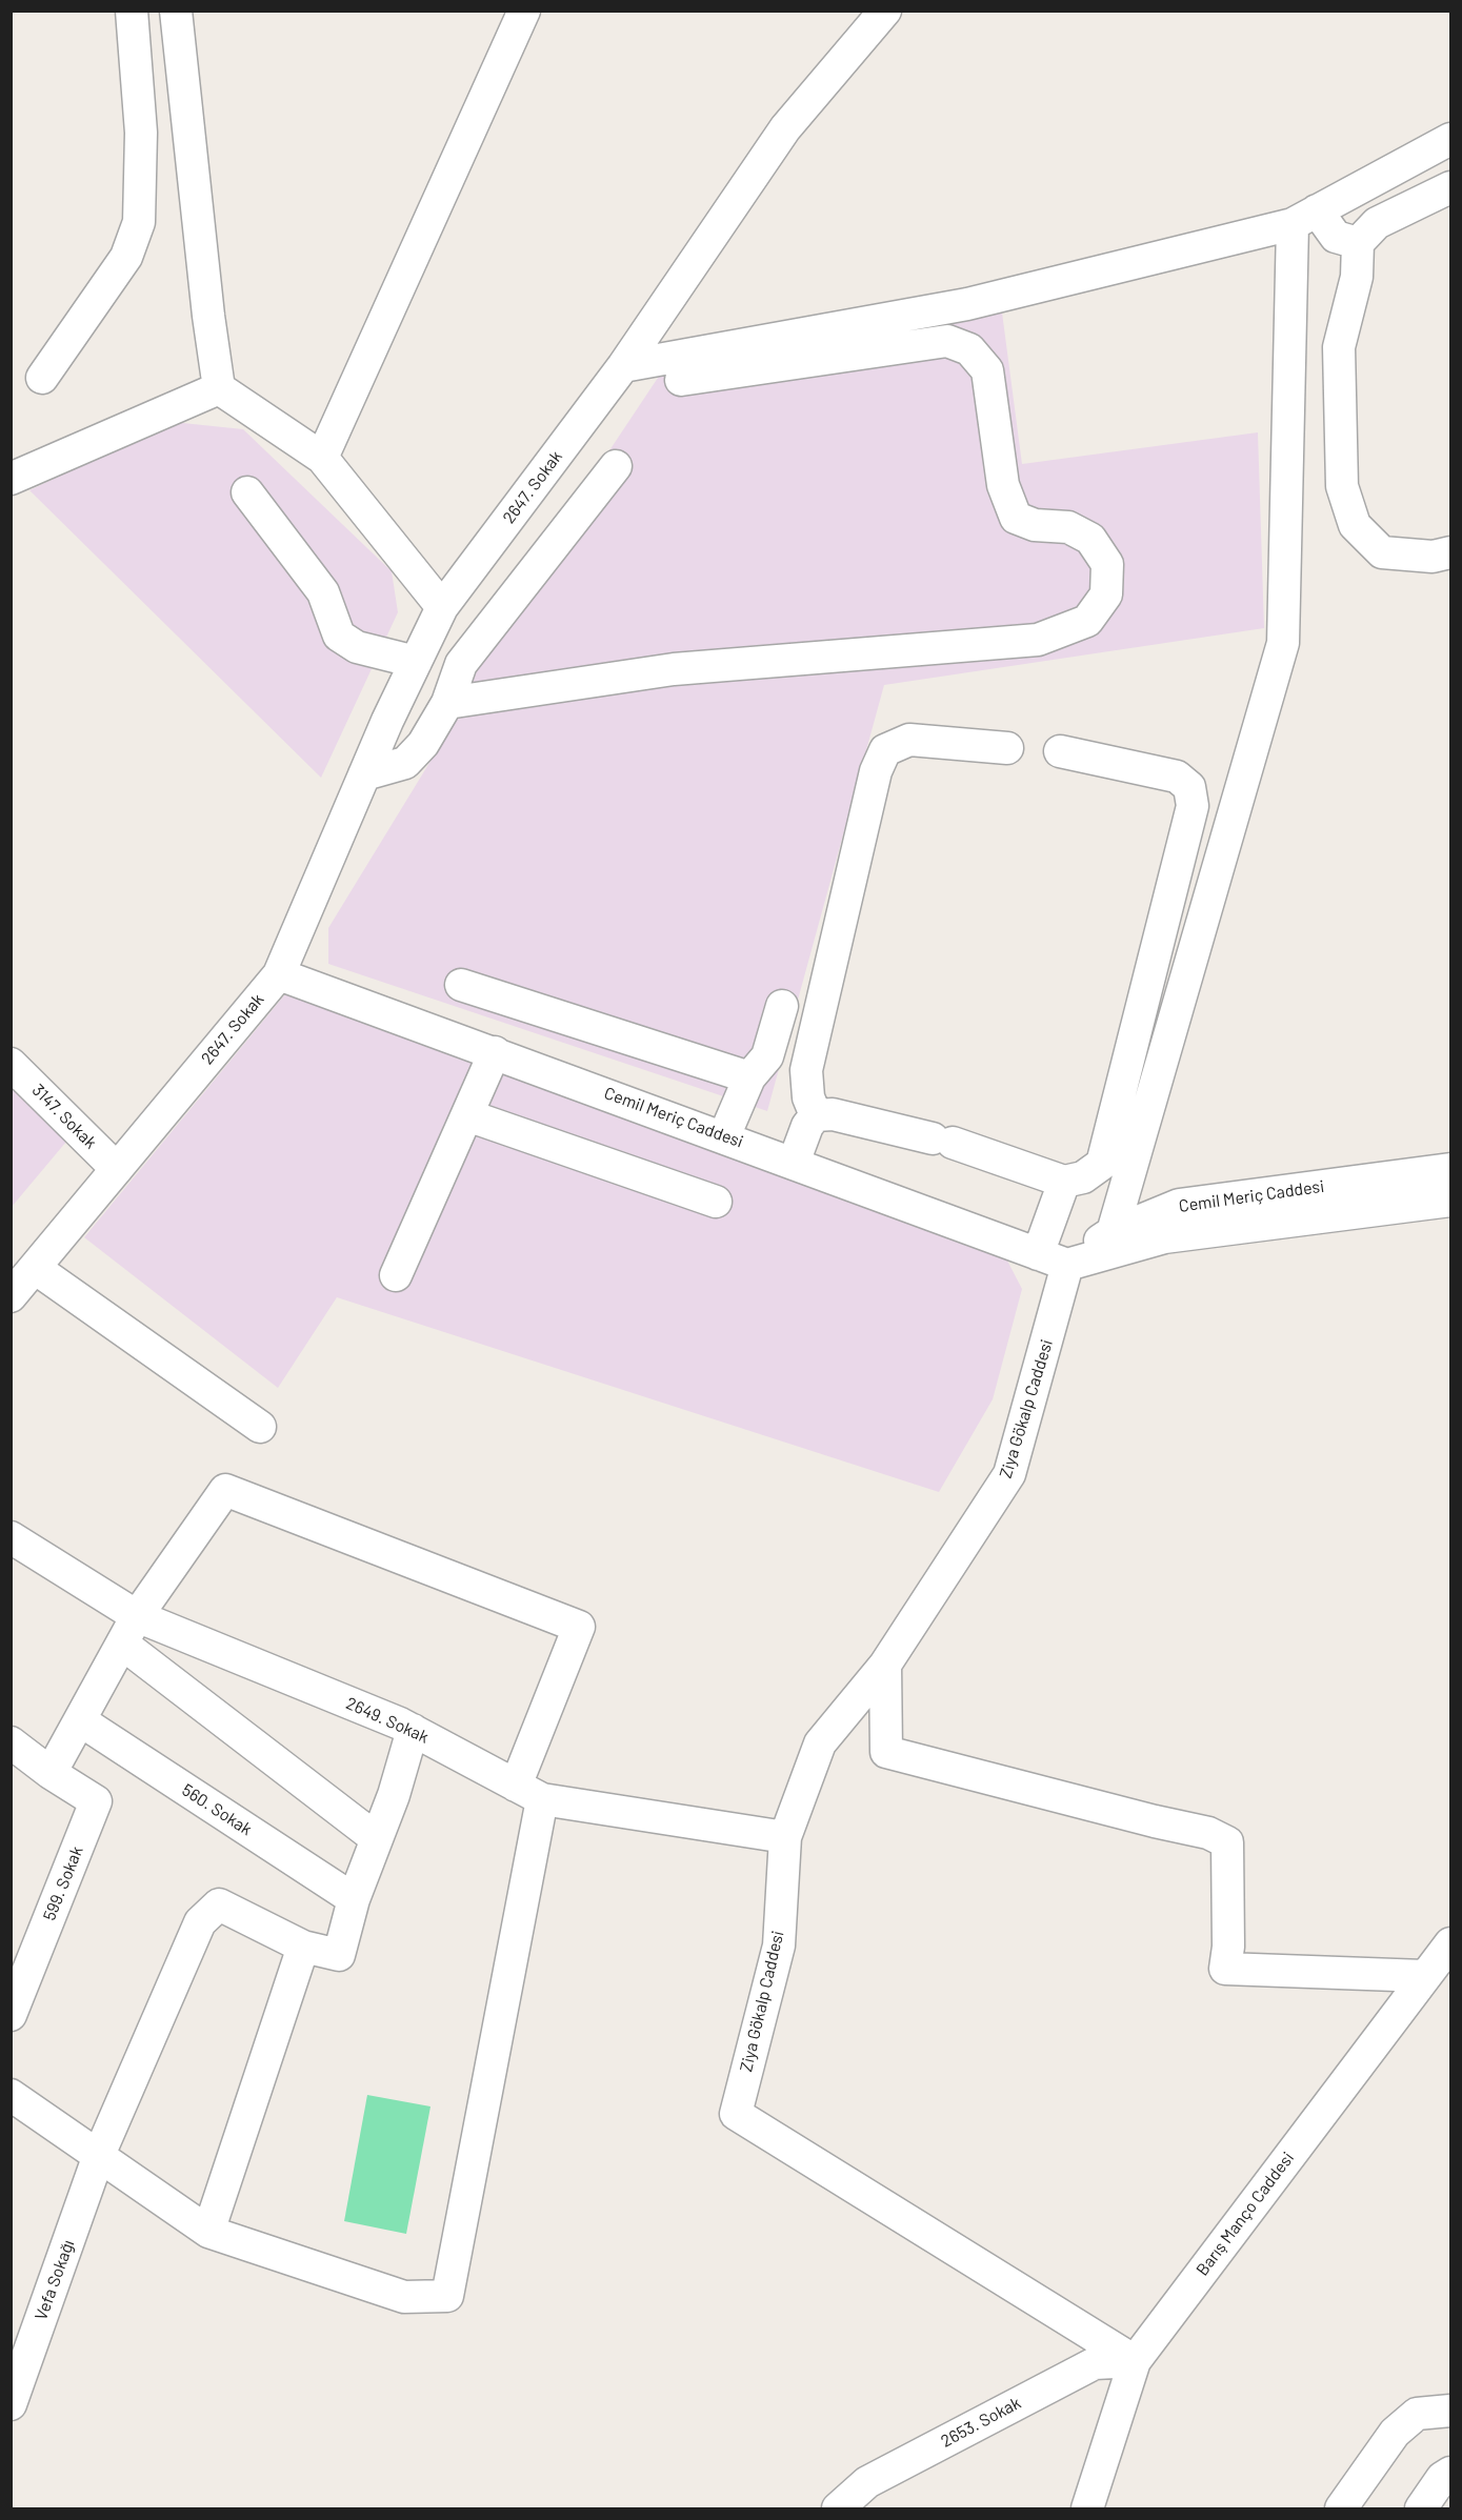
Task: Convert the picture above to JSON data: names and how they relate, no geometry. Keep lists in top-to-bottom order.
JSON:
{
  "streets": {
    "street": [
      "2647. Sokak",
      "3147. Sokak",
      "Cemil Meriç Caddesi",
      "Ziya Gökalp Caddesi",
      "2649. Sokak",
      "560. Sokak",
      "599. Sokak",
      "Barış Manço Caddesi",
      "Vefa Sokağı",
      "2653. Sokak"
    ]
  },
  "crossings": [
    ["2647. Sokak", "3147. Sokak"],
    ["2647. Sokak", "Cemil Meriç Caddesi"],
    ["Cemil Meriç Caddesi", "Ziya Gökalp Caddesi"],
    ["Ziya Gökalp Caddesi", "2649. Sokak"],
    ["Ziya Gökalp Caddesi", "Barış Manço Caddesi"],
    ["Ziya Gökalp Caddesi", "2653. Sokak"],
    ["Barış Manço Caddesi", "2653. Sokak"]
  ]
}
